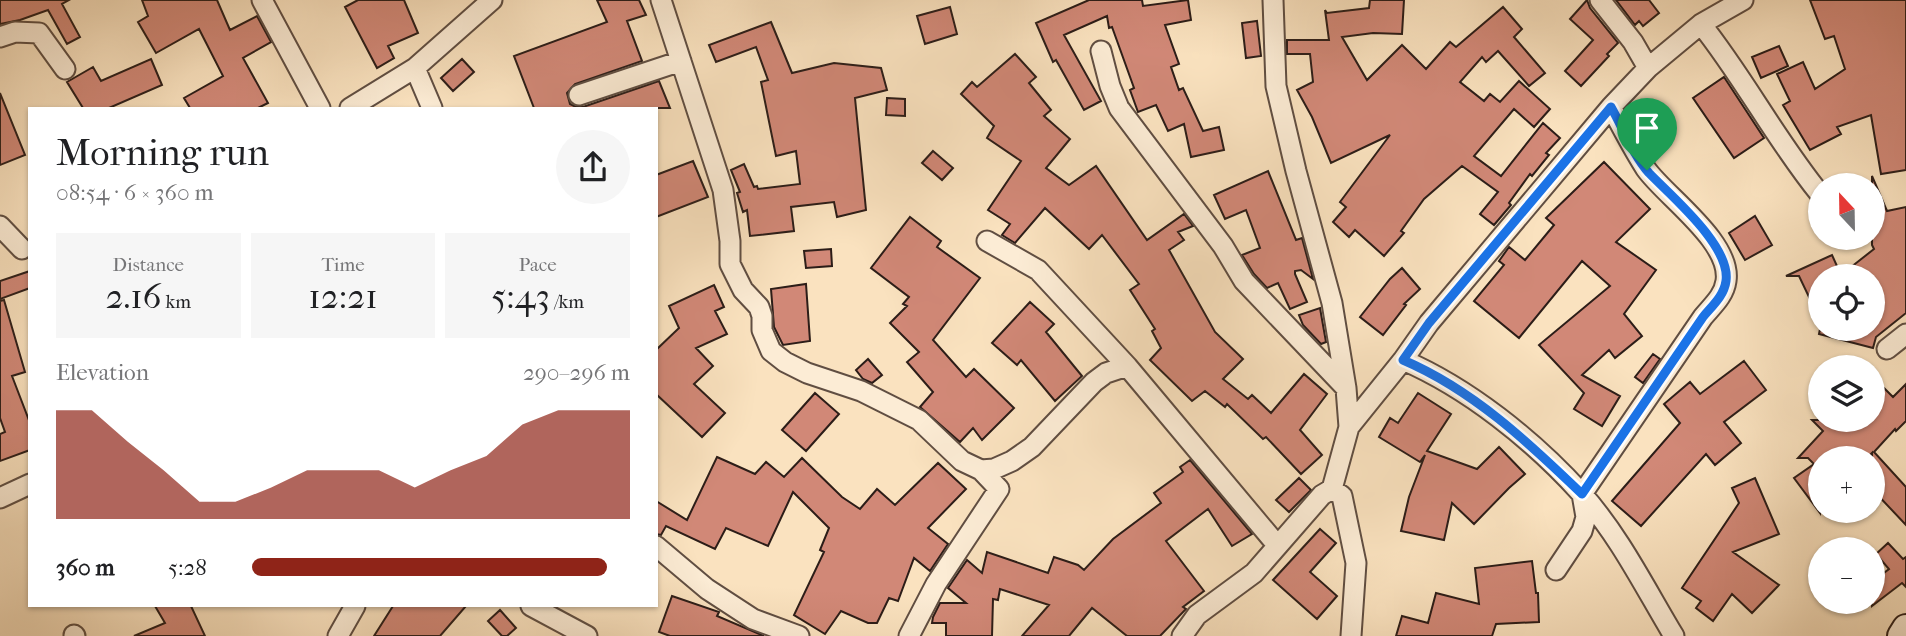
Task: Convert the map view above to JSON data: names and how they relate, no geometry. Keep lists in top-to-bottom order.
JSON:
{
  "north": "top",
  "page": {
    "heading": ["Morning run", "08:54 · 6 × 360 m"],
    "map_buttons": ["+", "−"],
    "stats": [
      ["Distance", "2.16 km"],
      ["Time", "12:21"],
      ["Pace", "5:43 /km"]
    ],
    "chart": ["Elevation", "290–296 m"],
    "list": [
      {
        "name": "360 m",
        "note": "5:28"
      }
    ]
  }
}
